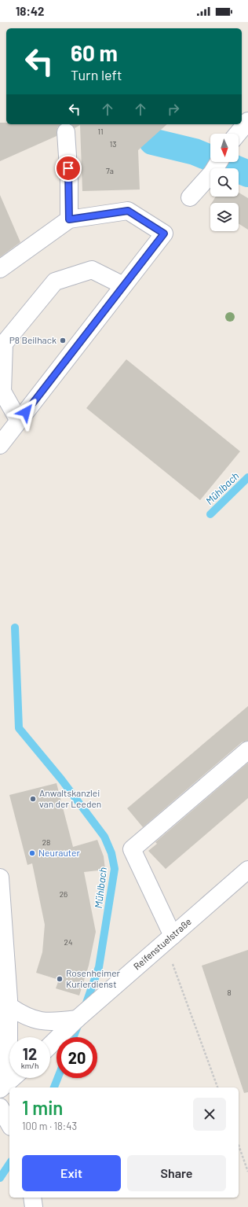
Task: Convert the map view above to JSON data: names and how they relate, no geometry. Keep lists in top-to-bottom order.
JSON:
{
  "streets": {
    "street": ["Reifenstuelstraße"]
  },
  "water": ["Mühlbach"],
  "places": [
    "P8 Beilhack",
    "Anwaltskanzlei van der Leeden",
    "Neurauter",
    "Rosenheimer Kurierdienst"
  ],
  "house_numbers": [
    "11",
    "13",
    "7a",
    "28",
    "26",
    "24",
    "8"
  ],
  "north": "bottom",
  "page": {
    "status": "18:42",
    "turn": ["60 m", "Turn left"],
    "speed": "12 km/h",
    "limit": "20",
    "heading": ["1 min", "100 m · 18:43"],
    "buttons": ["Exit", "Share"]
  }
}
